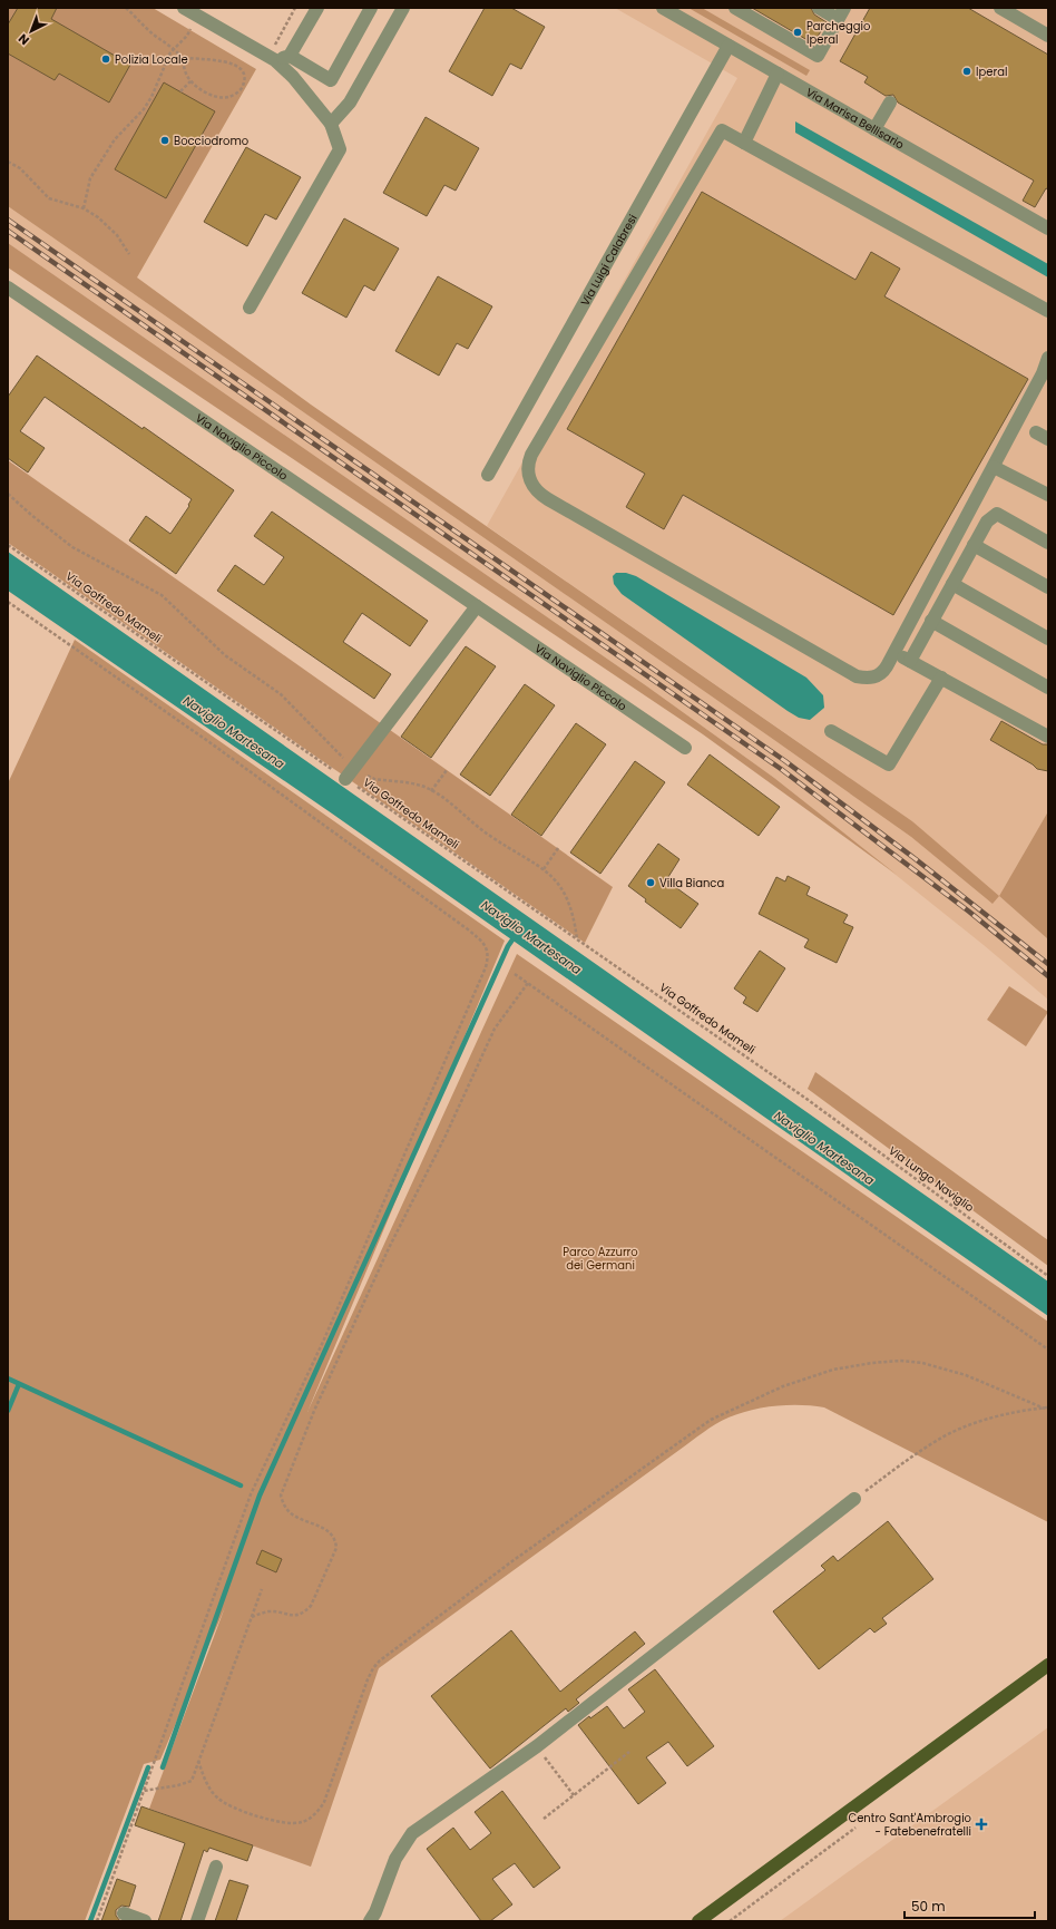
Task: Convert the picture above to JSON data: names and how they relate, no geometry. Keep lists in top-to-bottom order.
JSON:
{
  "streets": {
    "street": ["Via Marisa Bellisario", "Via Luigi Calabresi", "Via Naviglio Piccolo"],
    "path": ["Via Goffredo Mameli", "Via Lungo Naviglio"]
  },
  "crossings": [
    ["Via Marisa Bellisario", "Via Luigi Calabresi"],
    ["Via Goffredo Mameli", "Via Lungo Naviglio"]
  ],
  "water": ["Naviglio Martesana"],
  "parks": ["Parco Azzurro dei Germani"],
  "places": {
    "other": [
      "Parcheggio Iperal",
      "Polizia Locale",
      "Iperal",
      "Bocciodromo",
      "Villa Bianca"
    ],
    "health": ["Centro Sant'Ambrogio - Fatebenefratelli"]
  },
  "scale_bar": "50 m",
  "north": "bottom left"
}
